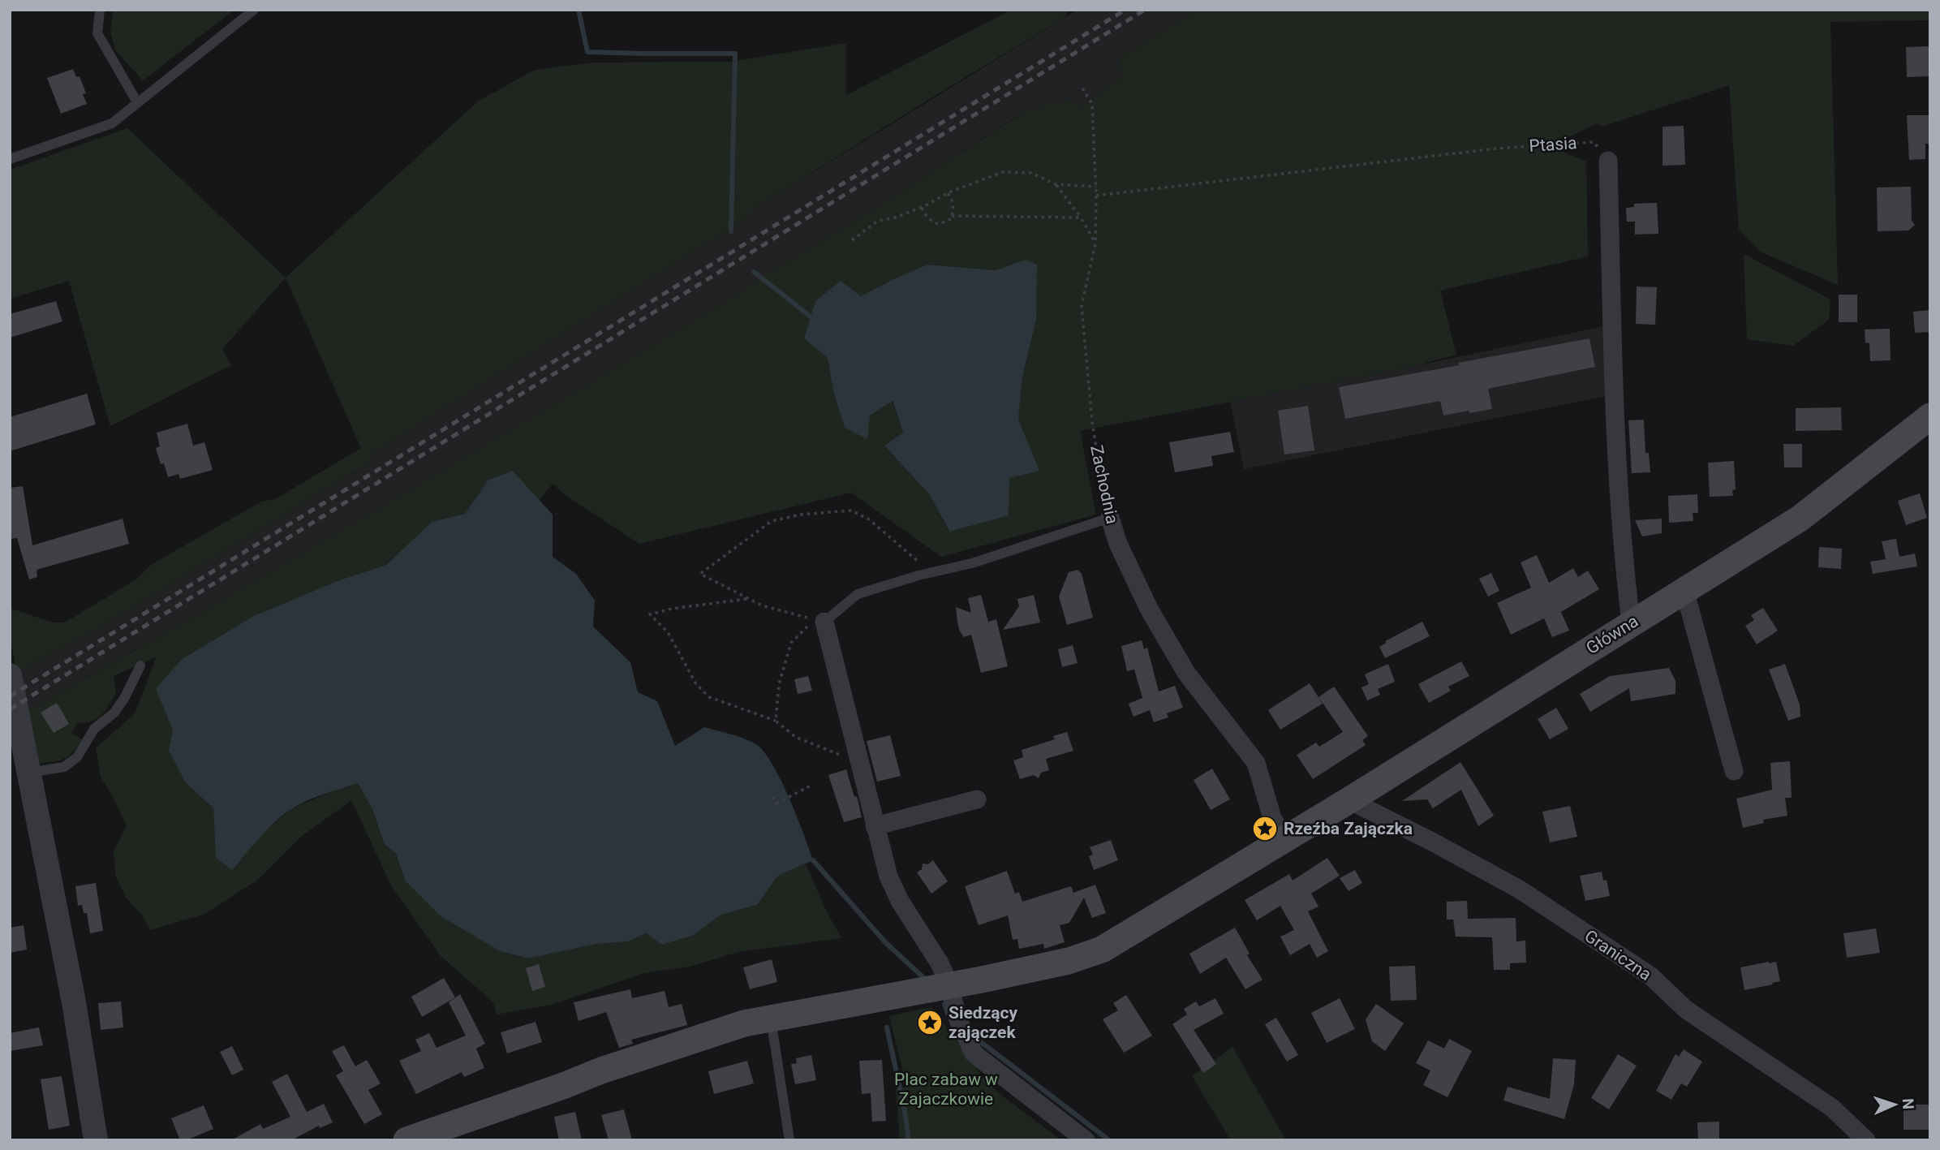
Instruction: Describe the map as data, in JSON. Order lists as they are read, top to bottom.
{
  "streets": {
    "main road": ["Główna"],
    "street": ["Zachodnia", "Graniczna"],
    "path": ["Ptasia"]
  },
  "crossings": [
    ["Ptasia", "Zachodnia"],
    ["Zachodnia", "Główna"],
    ["Główna", "Graniczna"]
  ],
  "parks": ["Plac zabaw w Zajaczkowie"],
  "places": {
    "place": ["Rzeźba Zajączka", "Siedzący zajączek"]
  },
  "north": "right"
}
